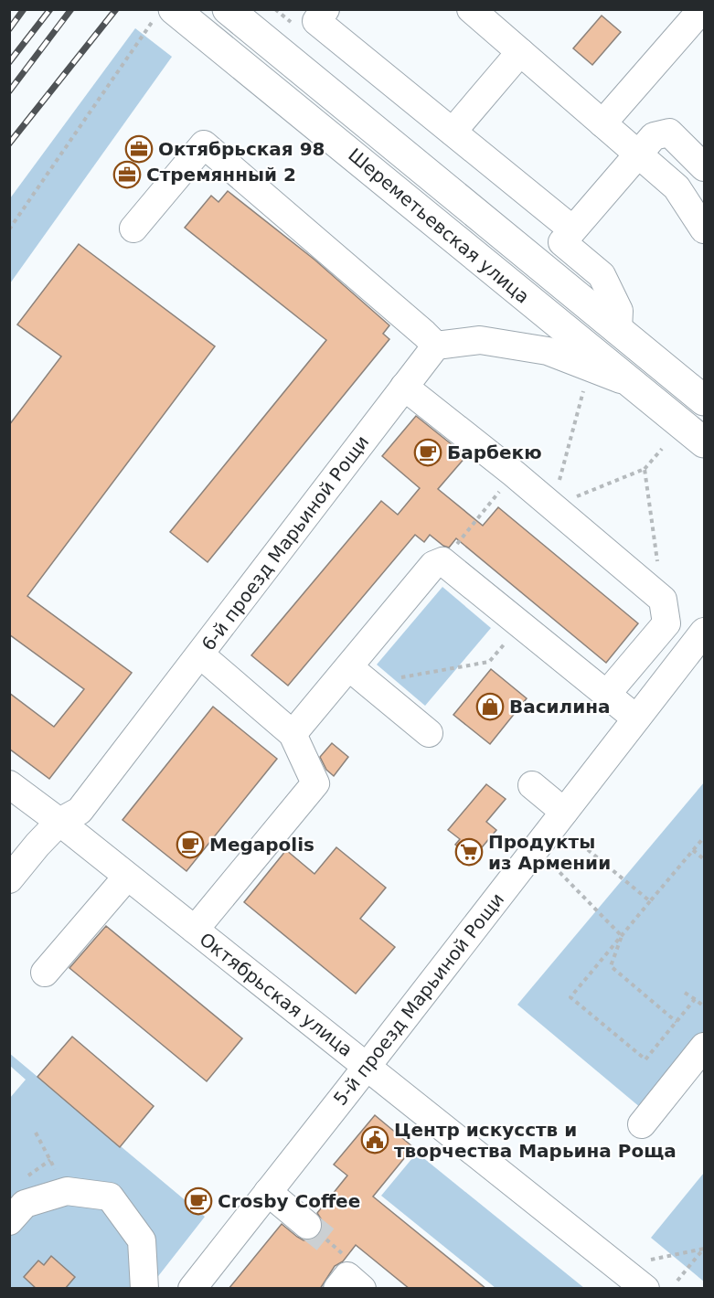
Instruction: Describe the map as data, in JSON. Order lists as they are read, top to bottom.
{
  "streets": {
    "main road": ["Шереметьевская улица"],
    "street": ["6-й проезд Марьиной Рощи", "Октябрьская улица", "5-й проезд Марьиной Рощи"]
  },
  "crossings": [
    ["6-й проезд Марьиной Рощи", "Октябрьская улица"],
    ["Октябрьская улица", "5-й проезд Марьиной Рощи"]
  ],
  "places": {
    "office": ["Октябрьская 98", "Стремянный 2"],
    "cafe": ["Барбекю", "Megapolis", "Crosby Coffee"],
    "shop": ["Василина"],
    "supermarket": ["Продукты из Армении"],
    "public building": ["Центр искусств и творчества Марьина Роща"]
  }
}
